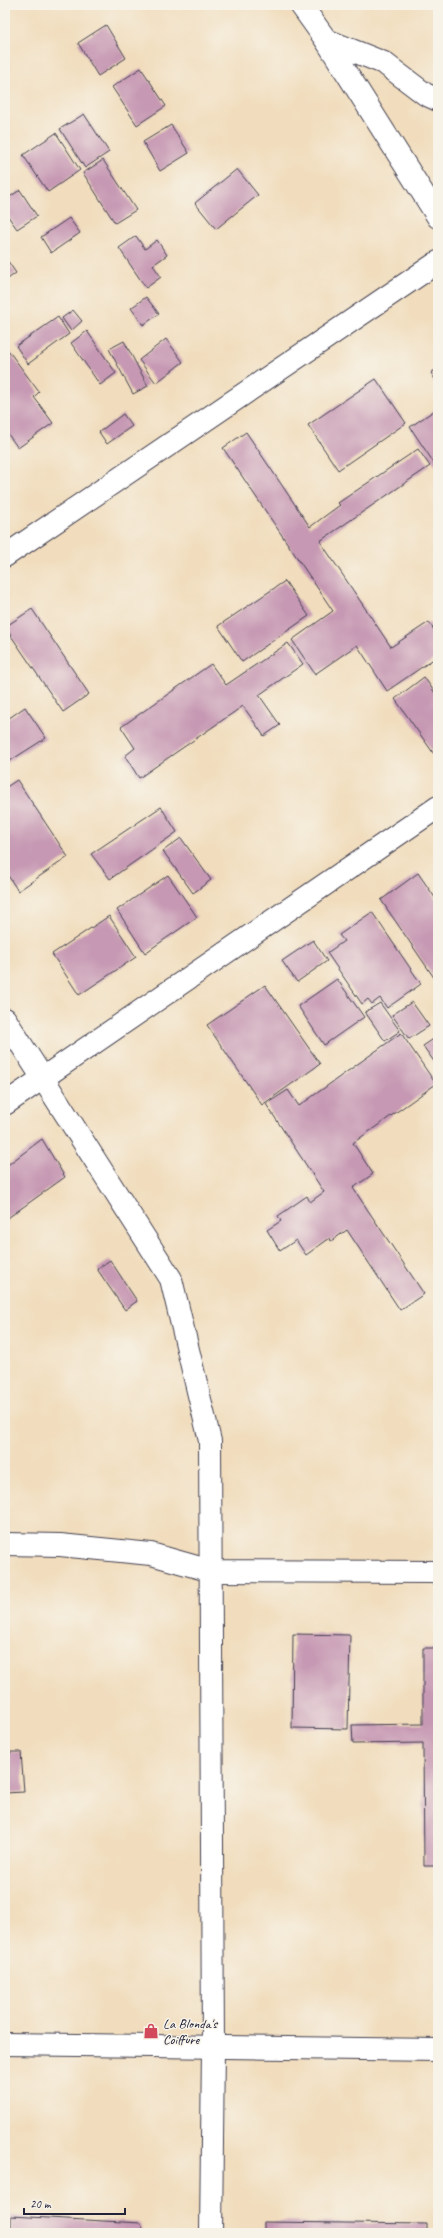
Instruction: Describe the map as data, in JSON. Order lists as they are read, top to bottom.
{
  "places": {
    "shop": ["La Blonda's Coiffure"]
  },
  "scale_bar": "20 m"
}
